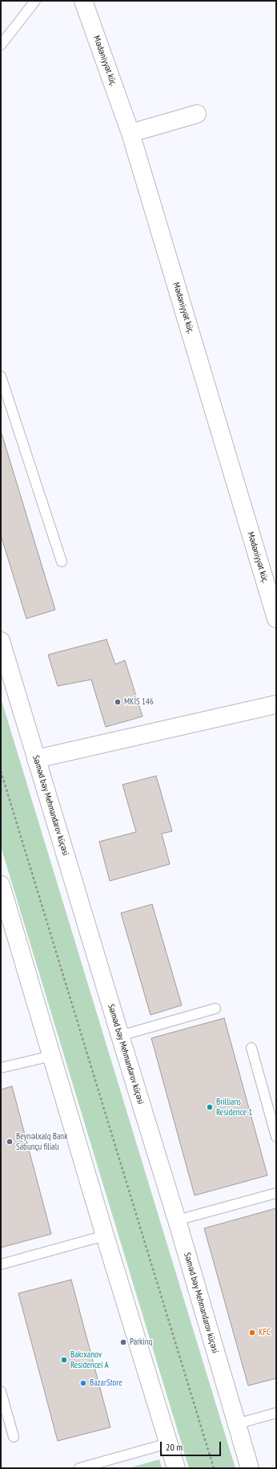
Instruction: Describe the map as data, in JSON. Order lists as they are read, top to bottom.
{
  "streets": {
    "main road": ["Mədəniyyət küç.", "Səməd bəy Mehmandarov küçəsi"]
  },
  "places": [
    "MKİS 146",
    "Brillians Residence 1",
    "Beynəlxalq Bank Sabunçu filialı",
    "KFC",
    "Parkinq",
    "Bakıxanov Residencei A",
    "BazarStore"
  ],
  "scale_bar": "20 m"
}
